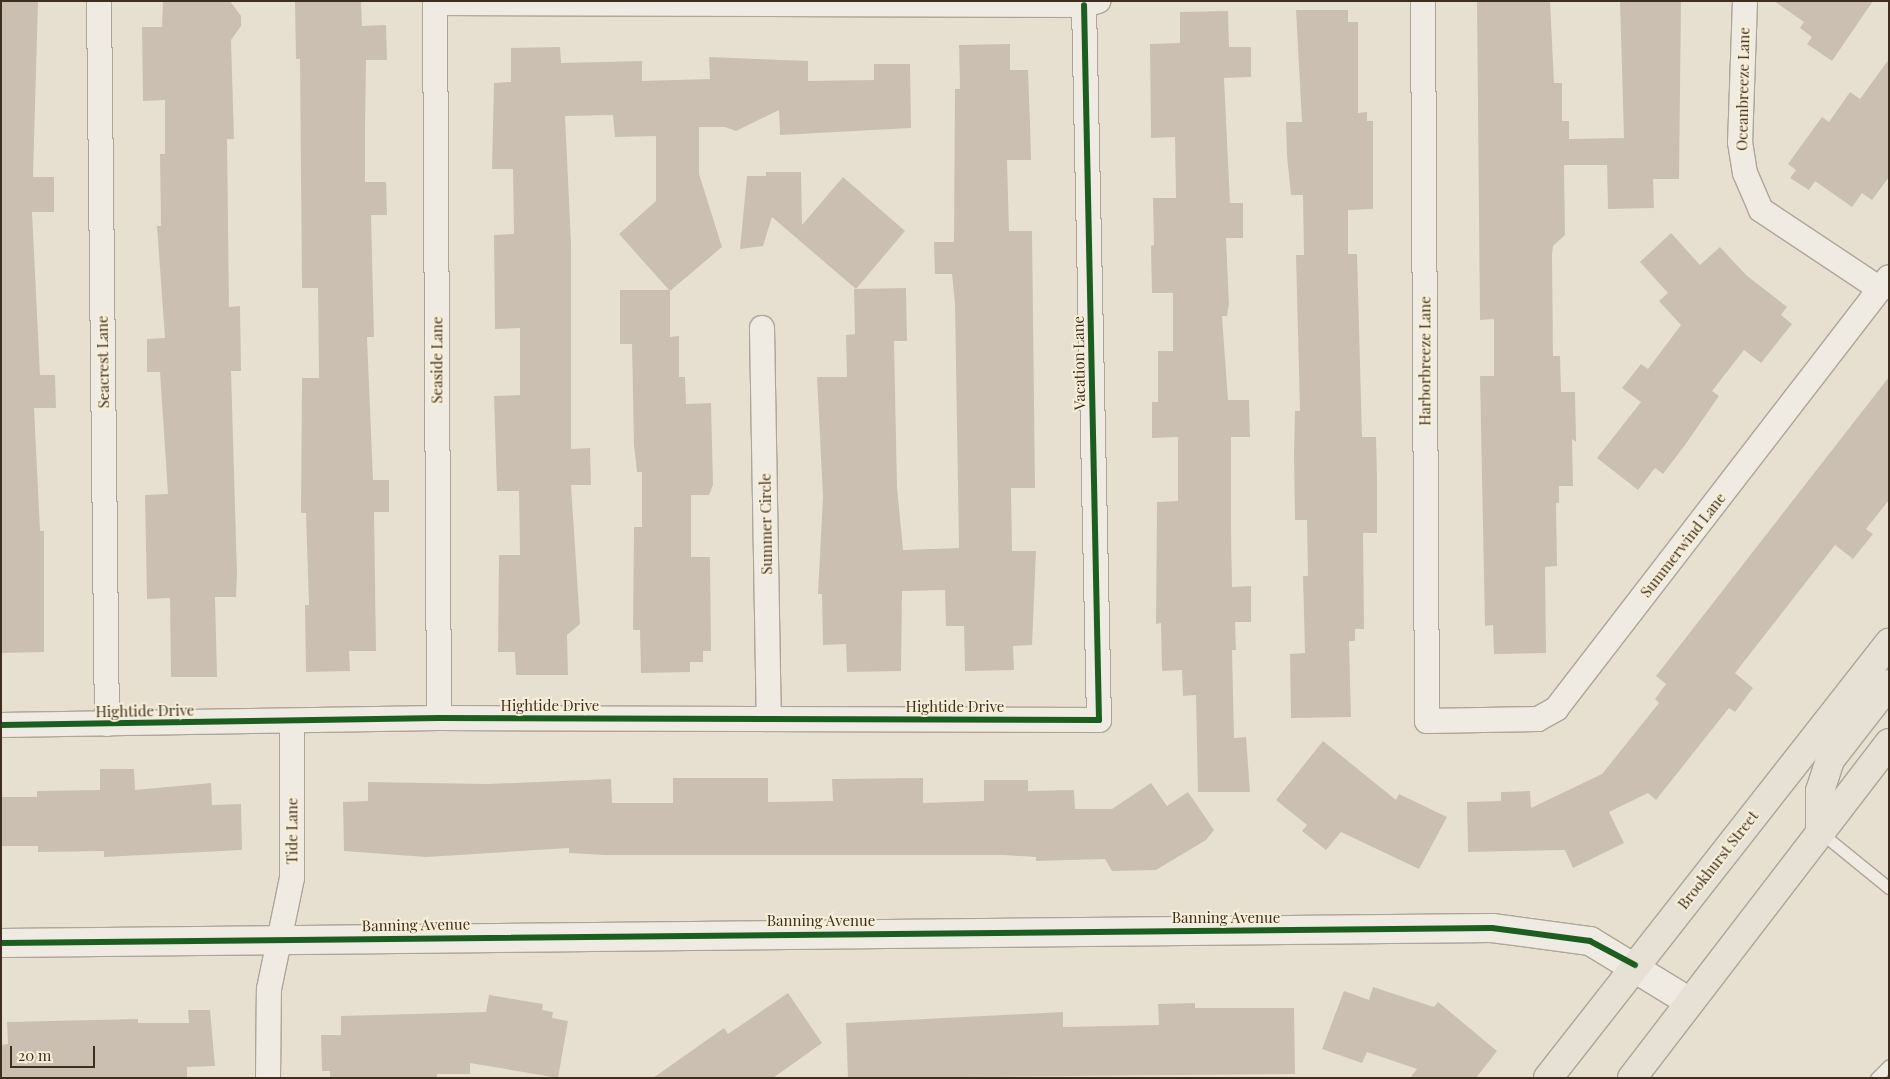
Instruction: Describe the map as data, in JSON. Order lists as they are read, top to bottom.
{
  "streets": {
    "main road": ["Brookhurst Street"],
    "street": [
      "Oceanbreeze Lane",
      "Seaside Lane",
      "Harborbreeze Lane",
      "Seacrest Lane",
      "Vacation Lane",
      "Summer Circle",
      "Summerwind Lane",
      "Hightide Drive",
      "Tide Lane",
      "Banning Avenue"
    ]
  },
  "crossings": [
    ["Oceanbreeze Lane", "Summerwind Lane"],
    ["Seaside Lane", "Hightide Drive"],
    ["Harborbreeze Lane", "Summerwind Lane"],
    ["Seacrest Lane", "Hightide Drive"],
    ["Vacation Lane", "Hightide Drive"],
    ["Summer Circle", "Hightide Drive"],
    ["Hightide Drive", "Tide Lane"],
    ["Tide Lane", "Banning Avenue"],
    ["Brookhurst Street", "Banning Avenue"]
  ],
  "scale_bar": "20 m"
}
